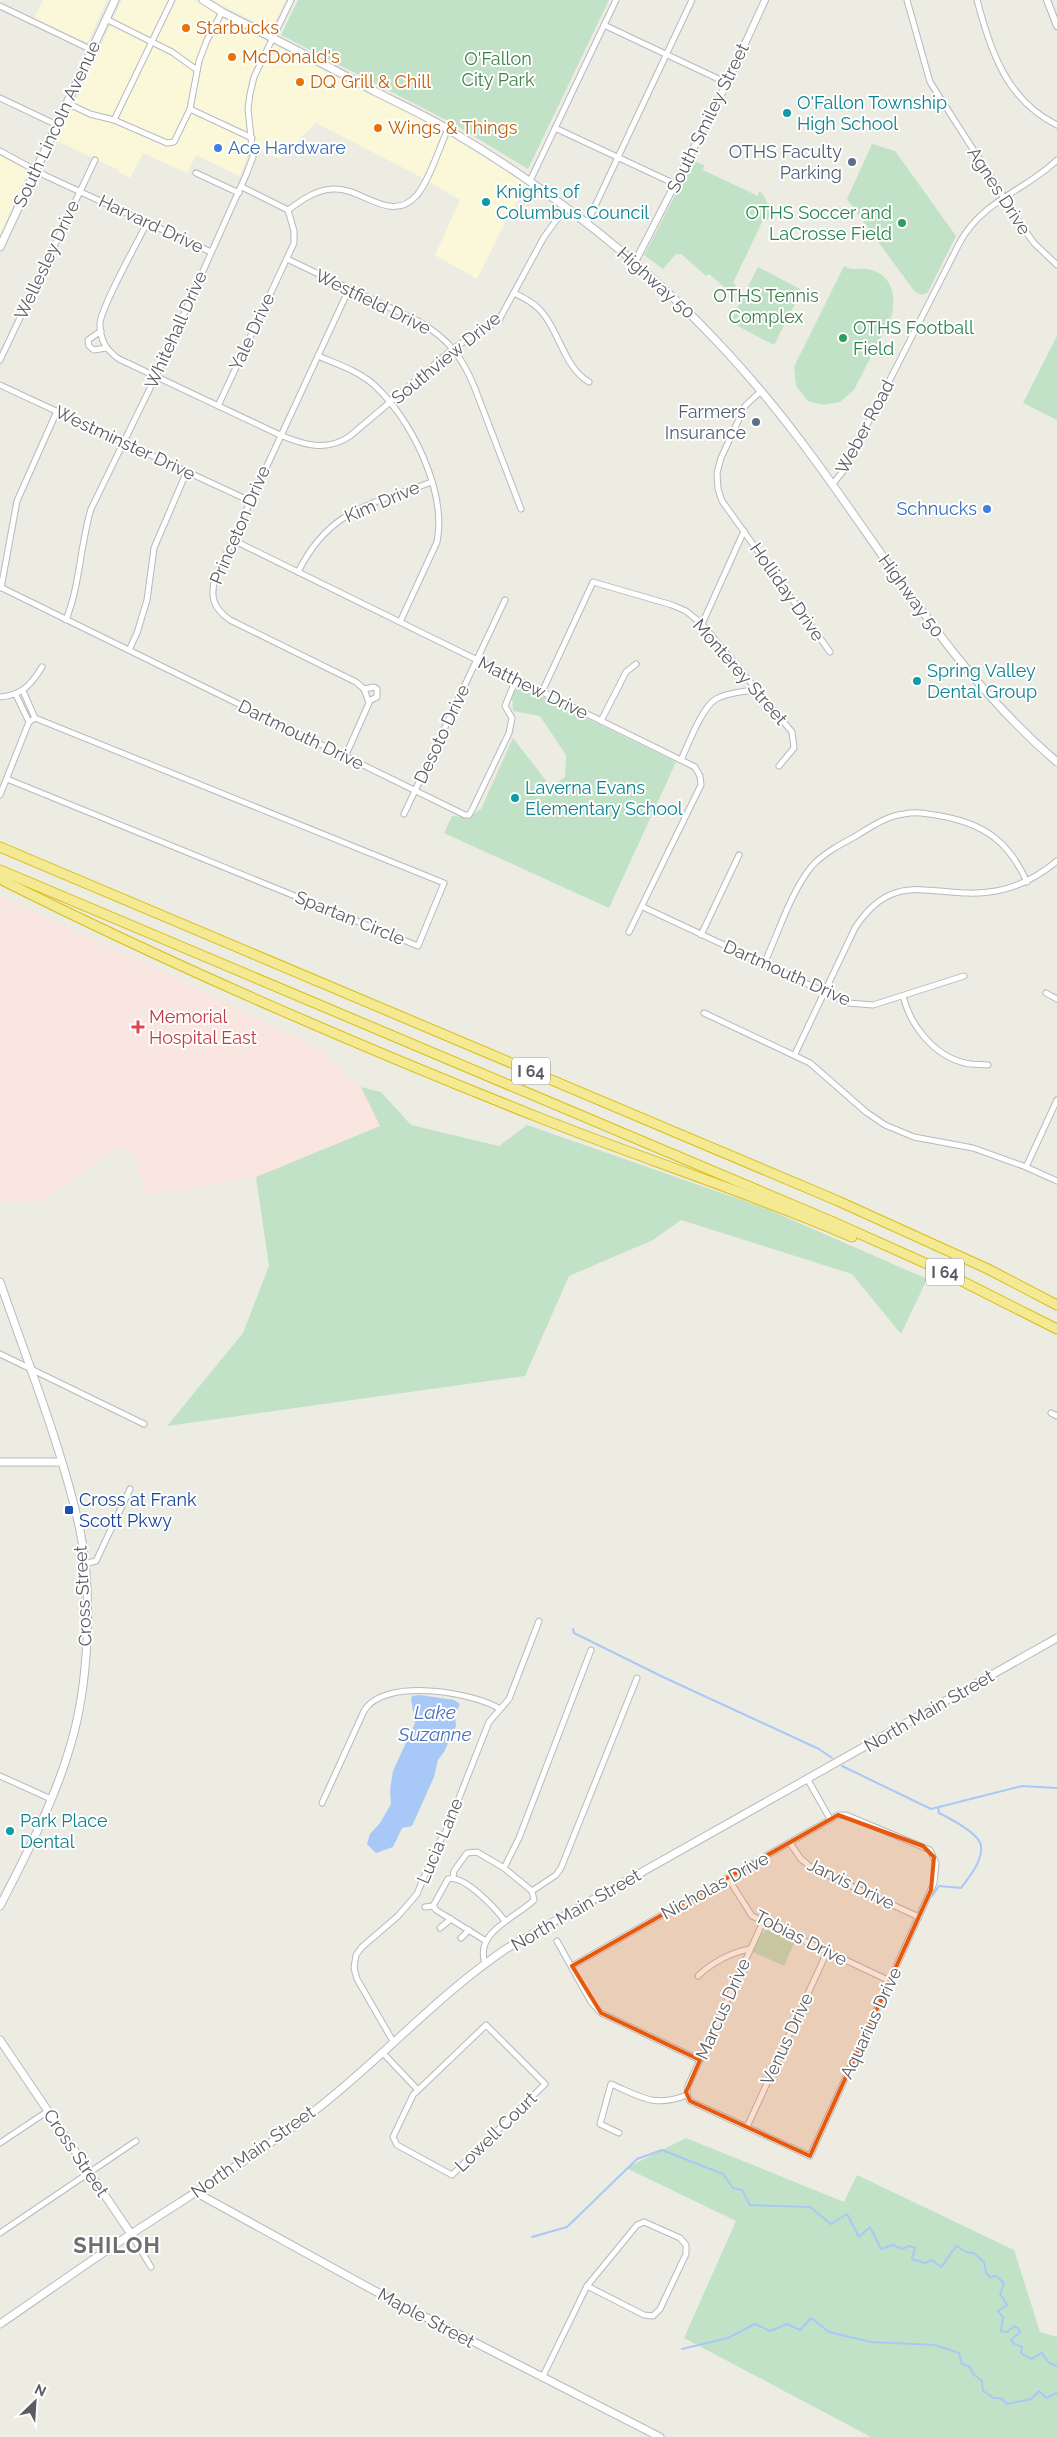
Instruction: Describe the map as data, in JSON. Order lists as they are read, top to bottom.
{
  "streets": {
    "highway": ["I 64"],
    "main road": [
      "South Lincoln Avenue",
      "Highway 50",
      "Cross Street",
      "North Main Street",
      "Maple Street"
    ],
    "street": [
      "South Smiley Street",
      "Agnes Drive",
      "Harvard Drive",
      "Wellesley Drive",
      "Westfield Drive",
      "Whitehall Drive",
      "Yale Drive",
      "Southview Drive",
      "Weber Road",
      "Westminster Drive",
      "Kim Drive",
      "Princeton Drive",
      "Holliday Drive",
      "Monterey Street",
      "Matthew Drive",
      "Desoto Drive",
      "Dartmouth Drive",
      "Spartan Circle",
      "Lucia Lane",
      "Jarvis Drive",
      "Nicholas Drive",
      "Tobias Drive",
      "Marcus Drive",
      "Aquarius Drive",
      "Venus Drive",
      "Lowell Court"
    ]
  },
  "crossings": [
    ["South Smiley Street", "Highway 50"],
    ["South Lincoln Avenue", "Harvard Drive"],
    ["Agnes Drive", "Weber Road"],
    ["Harvard Drive", "Wellesley Drive"],
    ["Harvard Drive", "Whitehall Drive"],
    ["Highway 50", "Whitehall Drive"],
    ["Highway 50", "Southview Drive"],
    ["Highway 50", "Weber Road"],
    ["Highway 50", "Holliday Drive"],
    ["Westfield Drive", "Yale Drive"],
    ["Westfield Drive", "Southview Drive"],
    ["Westfield Drive", "Princeton Drive"],
    ["Whitehall Drive", "Southview Drive"],
    ["Whitehall Drive", "Westminster Drive"],
    ["Whitehall Drive", "Dartmouth Drive"],
    ["Yale Drive", "Southview Drive"],
    ["Southview Drive", "Princeton Drive"],
    ["Westminster Drive", "Princeton Drive"],
    ["Kim Drive", "Matthew Drive"],
    ["Princeton Drive", "Matthew Drive"],
    ["Princeton Drive", "Dartmouth Drive"],
    ["Monterey Street", "Matthew Drive"],
    ["Matthew Drive", "Desoto Drive"],
    ["Matthew Drive", "Dartmouth Drive"],
    ["Desoto Drive", "Dartmouth Drive"],
    ["Cross Street", "North Main Street"],
    ["North Main Street", "Lucia Lane"],
    ["North Main Street", "Maple Street"],
    ["Jarvis Drive", "Nicholas Drive"],
    ["Jarvis Drive", "Aquarius Drive"],
    ["Nicholas Drive", "Tobias Drive"],
    ["Nicholas Drive", "Aquarius Drive"],
    ["Tobias Drive", "Marcus Drive"],
    ["Tobias Drive", "Aquarius Drive"],
    ["Tobias Drive", "Venus Drive"],
    ["Aquarius Drive", "Venus Drive"]
  ],
  "districts": ["SHILOH"],
  "water": ["Lake Suzanne"],
  "parks": ["O'Fallon City Park", "OTHS Tennis Complex"],
  "places": {
    "other": [
      "Starbucks",
      "McDonald's",
      "DQ Grill & Chill",
      "O'Fallon Township High School",
      "Wings & Things",
      "Ace Hardware",
      "OTHS Faculty Parking",
      "Knights of Columbus Council",
      "OTHS Soccer and LaCrosse Field",
      "OTHS Football Field",
      "Farmers Insurance",
      "Schnucks",
      "Spring Valley Dental Group",
      "Laverna Evans Elementary School",
      "Park Place Dental"
    ],
    "health": ["Memorial Hospital East"],
    "transit": ["Cross at Frank Scott Pkwy"]
  },
  "north": "top right"
}
